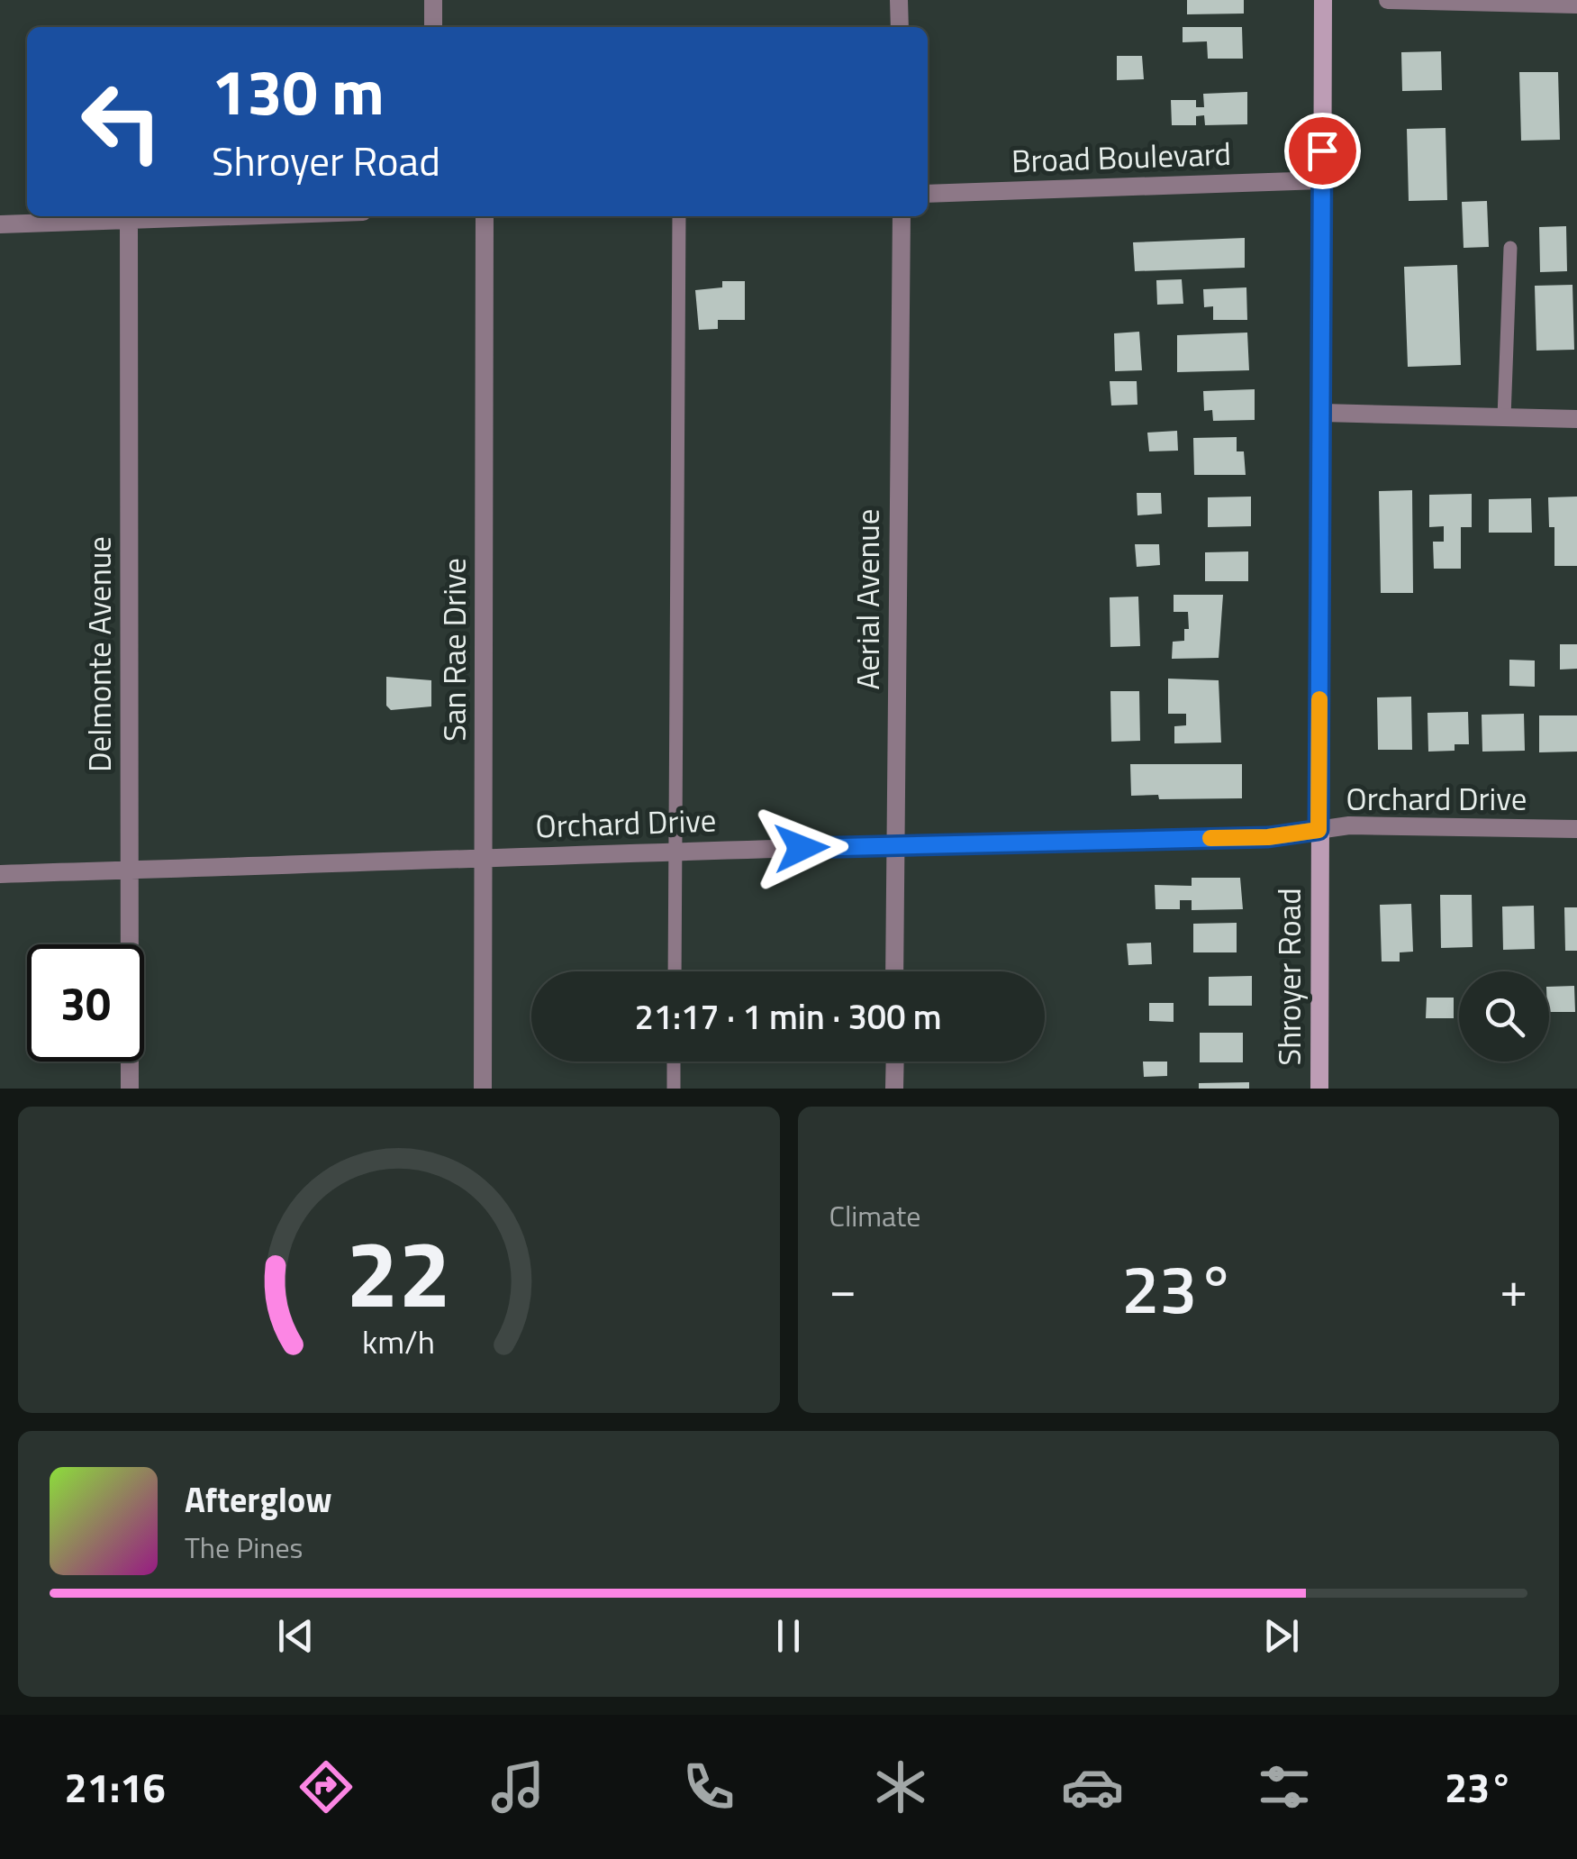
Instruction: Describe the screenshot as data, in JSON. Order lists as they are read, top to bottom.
{
  "streets": {
    "main road": ["Shroyer Road"],
    "street": [
      "Broad Boulevard",
      "Aerial Avenue",
      "San Rae Drive",
      "Delmonte Avenue",
      "Orchard Drive"
    ]
  },
  "crossings": [
    ["Broad Boulevard", "Shroyer Road"],
    ["Aerial Avenue", "Orchard Drive"],
    ["San Rae Drive", "Orchard Drive"],
    ["Delmonte Avenue", "Orchard Drive"],
    ["Orchard Drive", "Shroyer Road"]
  ],
  "page": {
    "turn": ["130 m", "Shroyer Road"],
    "limit": "30",
    "trip": "21:17 · 1 min · 300 m",
    "tile": "Climate",
    "heat": ["−", "23°", "+"],
    "song": ["Afterglow", "The Pines"],
    "tabs": ["21:16", "23°"],
    "gauge": ["22", "km/h"]
  }
}
